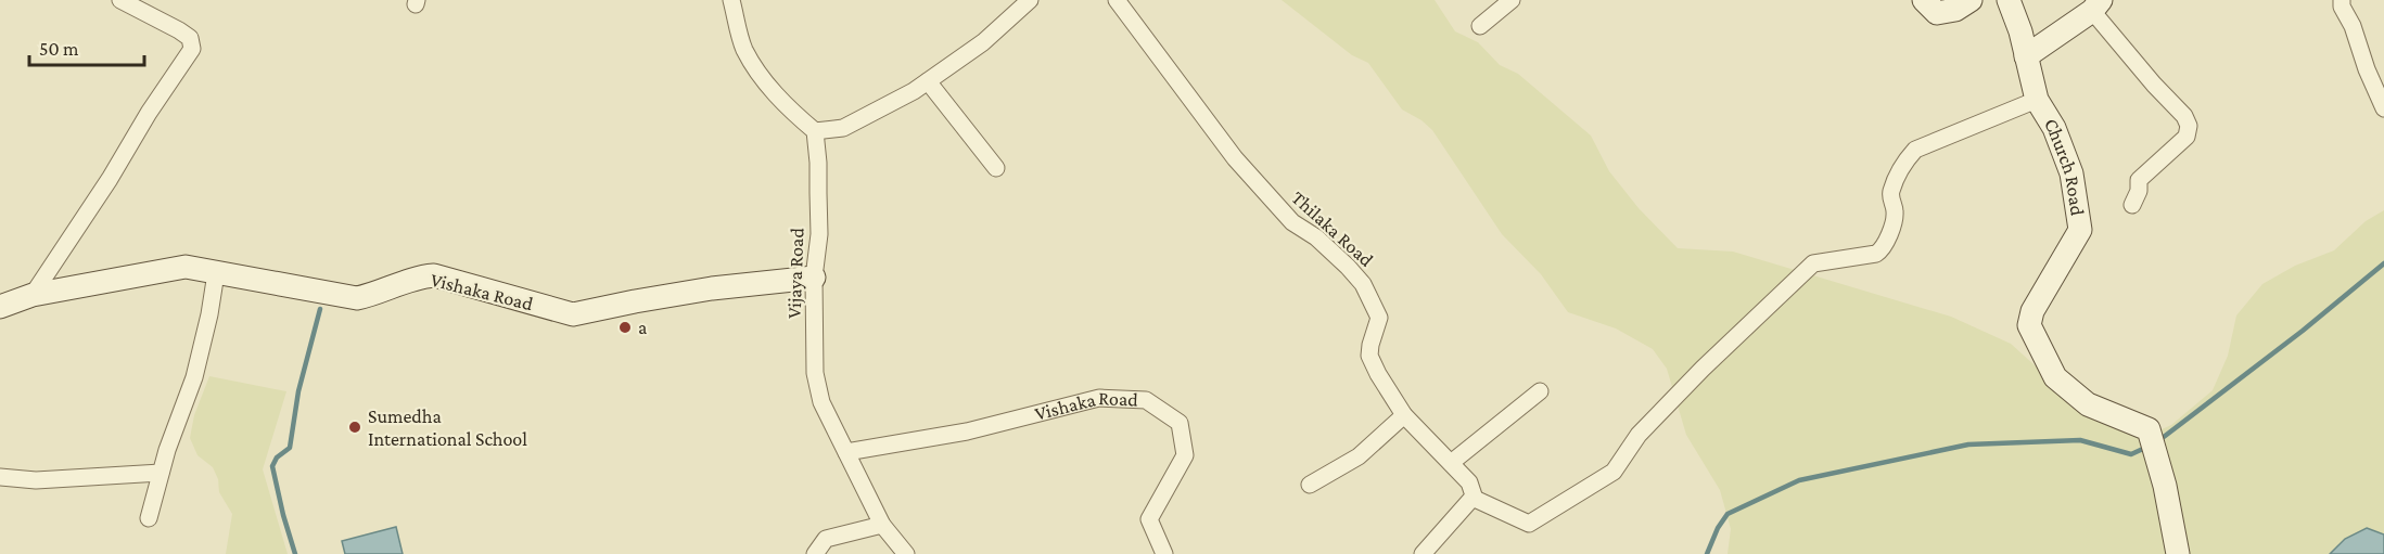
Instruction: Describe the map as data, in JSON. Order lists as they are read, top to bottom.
{
  "streets": {
    "street": [
      "Church Road",
      "Thilaka Road",
      "Vijaya Road",
      "Vishaka Road"
    ]
  },
  "crossings": [
    ["Vijaya Road", "Vishaka Road"]
  ],
  "places": ["a", "Sumedha International School"],
  "scale_bar": "50 m"
}
